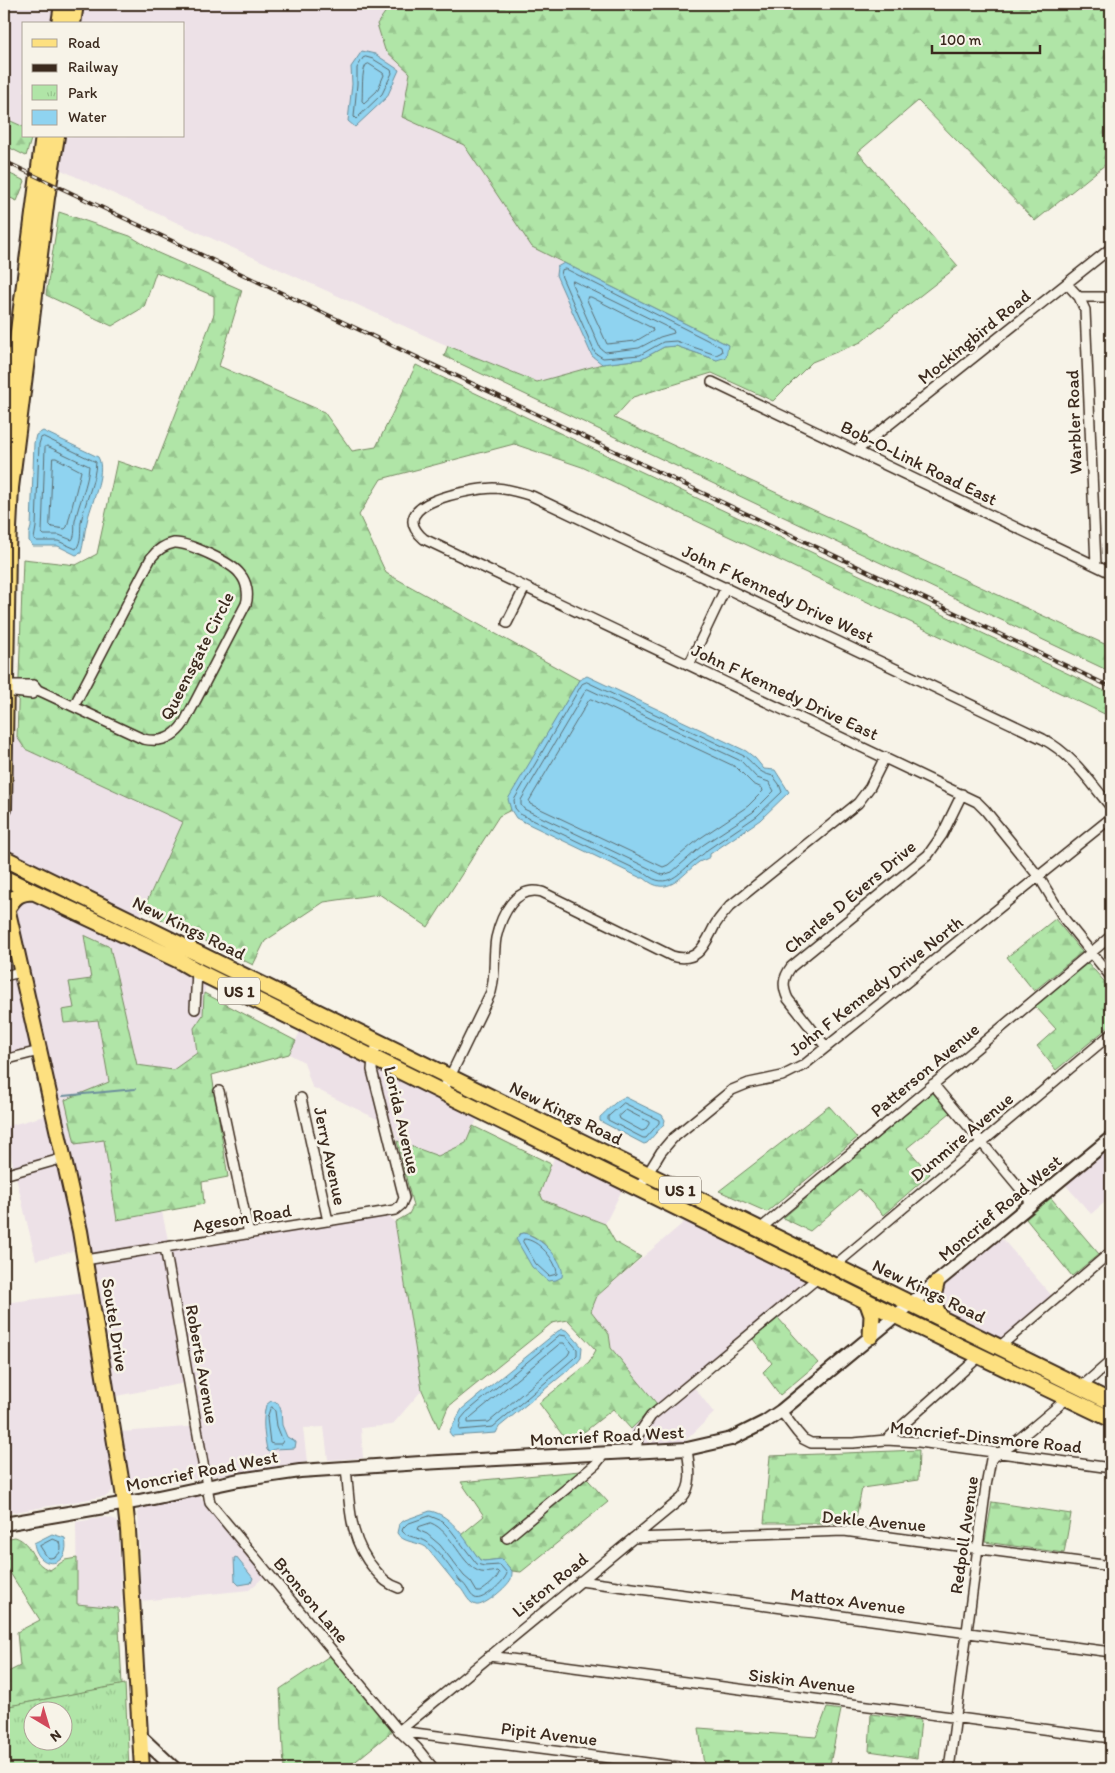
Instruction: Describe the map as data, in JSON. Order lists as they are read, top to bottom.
{
  "streets": {
    "highway": ["New Kings Road", "US 1"],
    "main road": ["Moncrief Road West", "Soutel Drive"],
    "street": [
      "Mockingbird Road",
      "Warbler Road",
      "Bob-O-Link Road East",
      "John F Kennedy Drive West",
      "Queensgate Circle",
      "John F Kennedy Drive East",
      "Charles D Evers Drive",
      "John F Kennedy Drive North",
      "Patterson Avenue",
      "Lorida Avenue",
      "Dunmire Avenue",
      "Jerry Avenue",
      "Ageson Road",
      "Roberts Avenue",
      "Moncrief-Dinsmore Road",
      "Dekle Avenue",
      "Redpoll Avenue",
      "Liston Road",
      "Bronson Lane",
      "Mattox Avenue",
      "Siskin Avenue",
      "Pipit Avenue"
    ]
  },
  "crossings": [
    ["Mockingbird Road", "Warbler Road"],
    ["Mockingbird Road", "Bob-O-Link Road East"],
    ["Warbler Road", "Bob-O-Link Road East"],
    ["John F Kennedy Drive West", "John F Kennedy Drive East"],
    ["John F Kennedy Drive East", "Charles D Evers Drive"],
    ["John F Kennedy Drive East", "John F Kennedy Drive North"],
    ["John F Kennedy Drive East", "Patterson Avenue"],
    ["Charles D Evers Drive", "John F Kennedy Drive North"],
    ["New Kings Road", "John F Kennedy Drive North"],
    ["New Kings Road", "Patterson Avenue"],
    ["New Kings Road", "Lorida Avenue"],
    ["New Kings Road", "Dunmire Avenue"],
    ["New Kings Road", "Moncrief Road West"],
    ["New Kings Road", "Redpoll Avenue"],
    ["Lorida Avenue", "Ageson Road"],
    ["Jerry Avenue", "Ageson Road"],
    ["Moncrief Road West", "Soutel Drive"],
    ["Moncrief Road West", "Roberts Avenue"],
    ["Moncrief Road West", "Moncrief-Dinsmore Road"],
    ["Moncrief Road West", "Liston Road"],
    ["Moncrief Road West", "Bronson Lane"],
    ["Ageson Road", "Soutel Drive"],
    ["Ageson Road", "Roberts Avenue"],
    ["Roberts Avenue", "Bronson Lane"],
    ["Moncrief-Dinsmore Road", "Redpoll Avenue"],
    ["Dekle Avenue", "Redpoll Avenue"],
    ["Dekle Avenue", "Liston Road"],
    ["Redpoll Avenue", "Mattox Avenue"],
    ["Redpoll Avenue", "Siskin Avenue"],
    ["Liston Road", "Bronson Lane"],
    ["Liston Road", "Mattox Avenue"],
    ["Liston Road", "Siskin Avenue"],
    ["Liston Road", "Pipit Avenue"],
    ["Bronson Lane", "Pipit Avenue"]
  ],
  "legend": [
    "Road",
    "Railway",
    "Park",
    "Water"
  ],
  "scale_bar": "100 m",
  "north": "bottom right"
}
